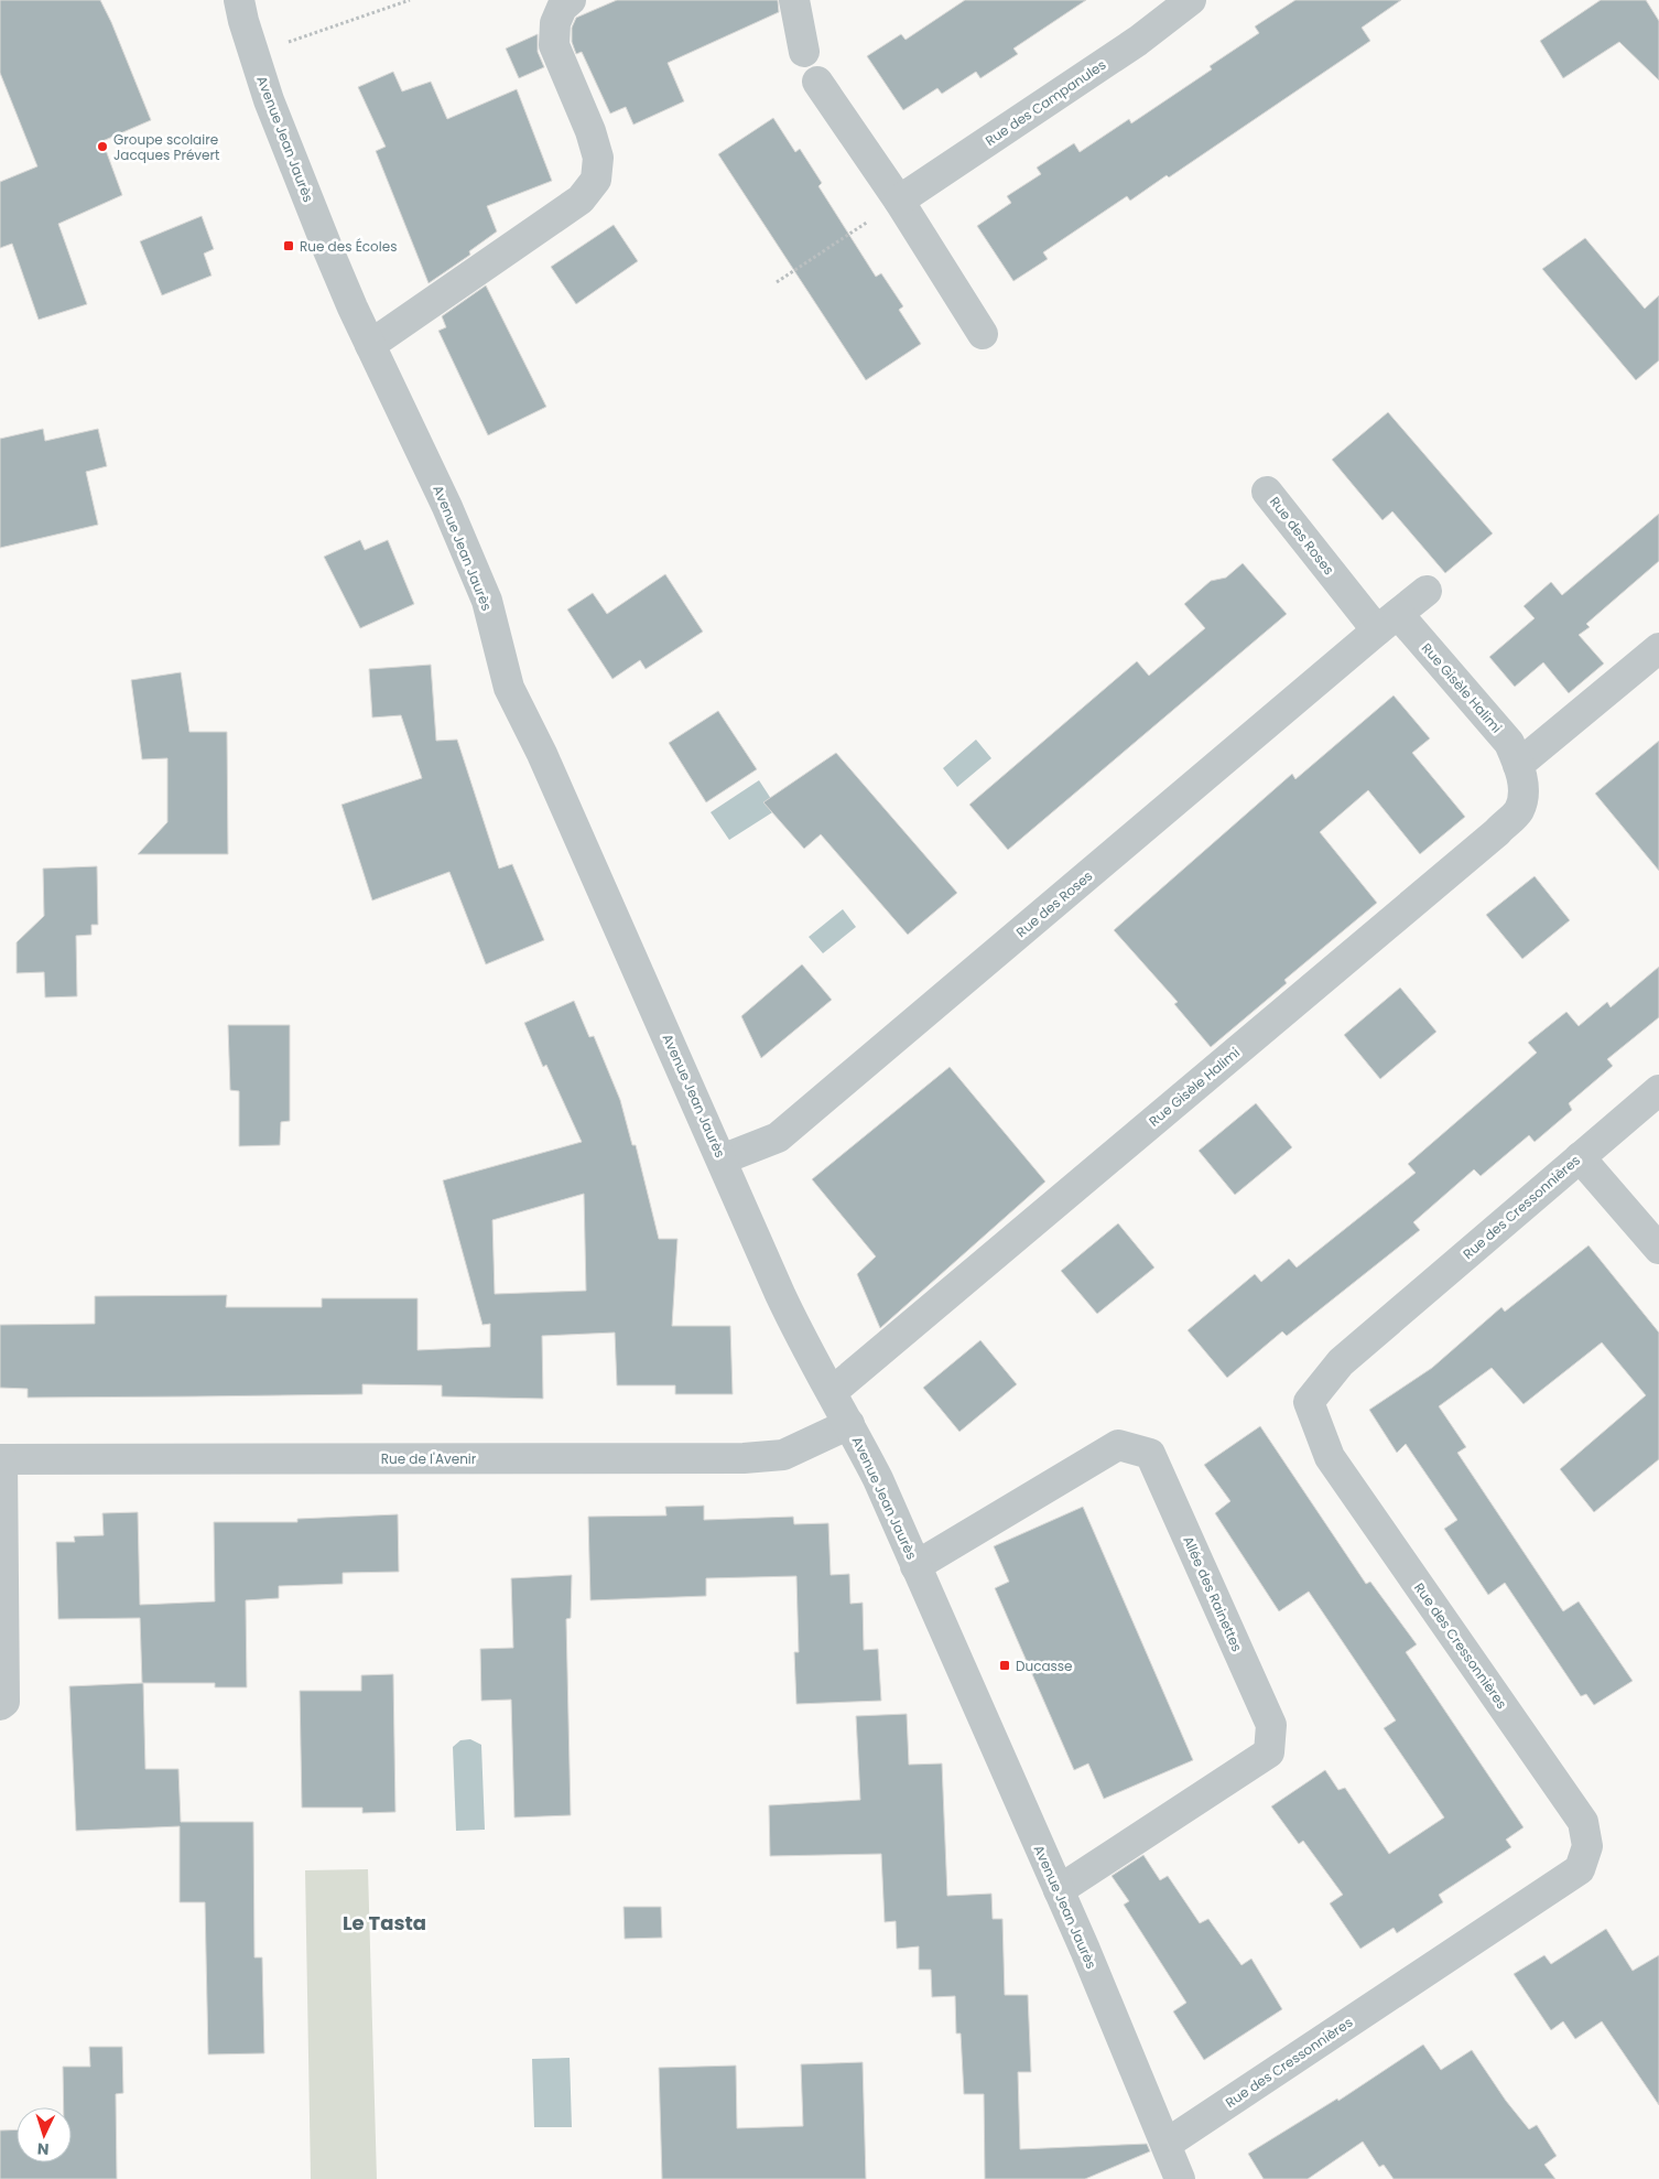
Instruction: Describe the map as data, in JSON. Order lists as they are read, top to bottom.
{
  "streets": {
    "street": [
      "Rue des Campanules",
      "Avenue Jean Jaurès",
      "Rue des Roses",
      "Rue Gisèle Halimi",
      "Rue des Cressonnières",
      "Rue de l'Avenir",
      "Allée des Rainettes"
    ]
  },
  "crossings": [
    ["Avenue Jean Jaurès", "Rue des Roses"],
    ["Avenue Jean Jaurès", "Rue Gisèle Halimi"],
    ["Avenue Jean Jaurès", "Rue des Cressonnières"],
    ["Avenue Jean Jaurès", "Rue de l'Avenir"],
    ["Avenue Jean Jaurès", "Allée des Rainettes"],
    ["Rue des Roses", "Rue Gisèle Halimi"]
  ],
  "districts": ["Le Tasta"],
  "places": {
    "other": ["Groupe scolaire Jacques Prévert"],
    "transit": ["Rue des Écoles", "Ducasse"]
  },
  "north": "bottom"
}
